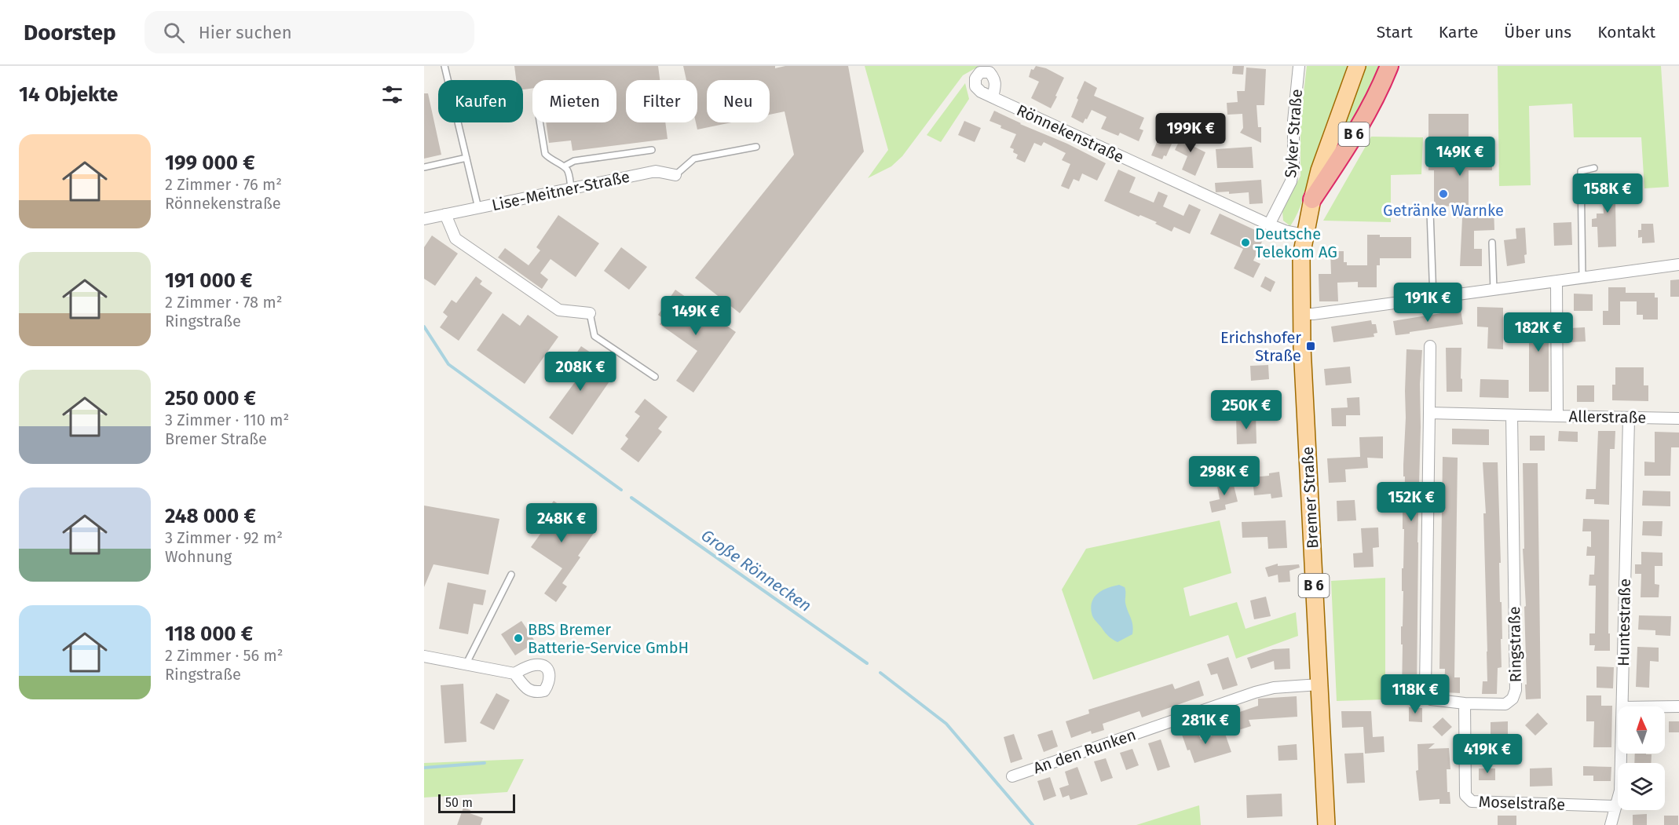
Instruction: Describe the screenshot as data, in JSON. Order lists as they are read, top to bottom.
{
  "streets": {
    "highway": ["B 6"],
    "main road": ["Bremer Straße"],
    "street": [
      "Rönnekenstraße",
      "Syker Straße",
      "Lise-Meitner-Straße",
      "Allerstraße",
      "Huntestraße",
      "Ringstraße",
      "An den Runken",
      "Moselstraße"
    ]
  },
  "crossings": [
    ["Rönnekenstraße", "Syker Straße"],
    ["Rönnekenstraße", "Bremer Straße"],
    ["B 6", "Bremer Straße"],
    ["Allerstraße", "Huntestraße"],
    ["Bremer Straße", "An den Runken"],
    ["Huntestraße", "Moselstraße"],
    ["Ringstraße", "Moselstraße"]
  ],
  "water": ["Große Rönnecken"],
  "places": {
    "other": ["Getränke Warnke", "Deutsche Telekom AG", "BBS Bremer Batterie-Service GmbH"],
    "transit": ["Erichshofer Straße"]
  },
  "scale_bar": "50 m",
  "north": "top",
  "page": {
    "header": "Doorstep",
    "search": "Hier suchen",
    "nav": [
      "Start",
      "Karte",
      "Über uns",
      "Kontakt"
    ],
    "heading": "14 Objekte",
    "chip": [
      "Kaufen",
      "Mieten",
      "Filter",
      "Neu"
    ],
    "price": [
      "199K €",
      "149K €",
      "158K €",
      "191K €",
      "149K €",
      "182K €",
      "208K €",
      "250K €",
      "298K €",
      "152K €",
      "248K €",
      "118K €",
      "281K €",
      "419K €"
    ],
    "list": [
      {
        "name": "199 000 €",
        "note": "2 Zimmer · 76 m² · Rönnekenstraße"
      },
      {
        "name": "191 000 €",
        "note": "2 Zimmer · 78 m² · Ringstraße"
      },
      {
        "name": "250 000 €",
        "note": "3 Zimmer · 110 m² · Bremer Straße"
      },
      {
        "name": "248 000 €",
        "note": "3 Zimmer · 92 m² · Wohnung"
      },
      {
        "name": "118 000 €",
        "note": "2 Zimmer · 56 m² · Ringstraße"
      }
    ],
    "scale": "50 m"
  }
}
